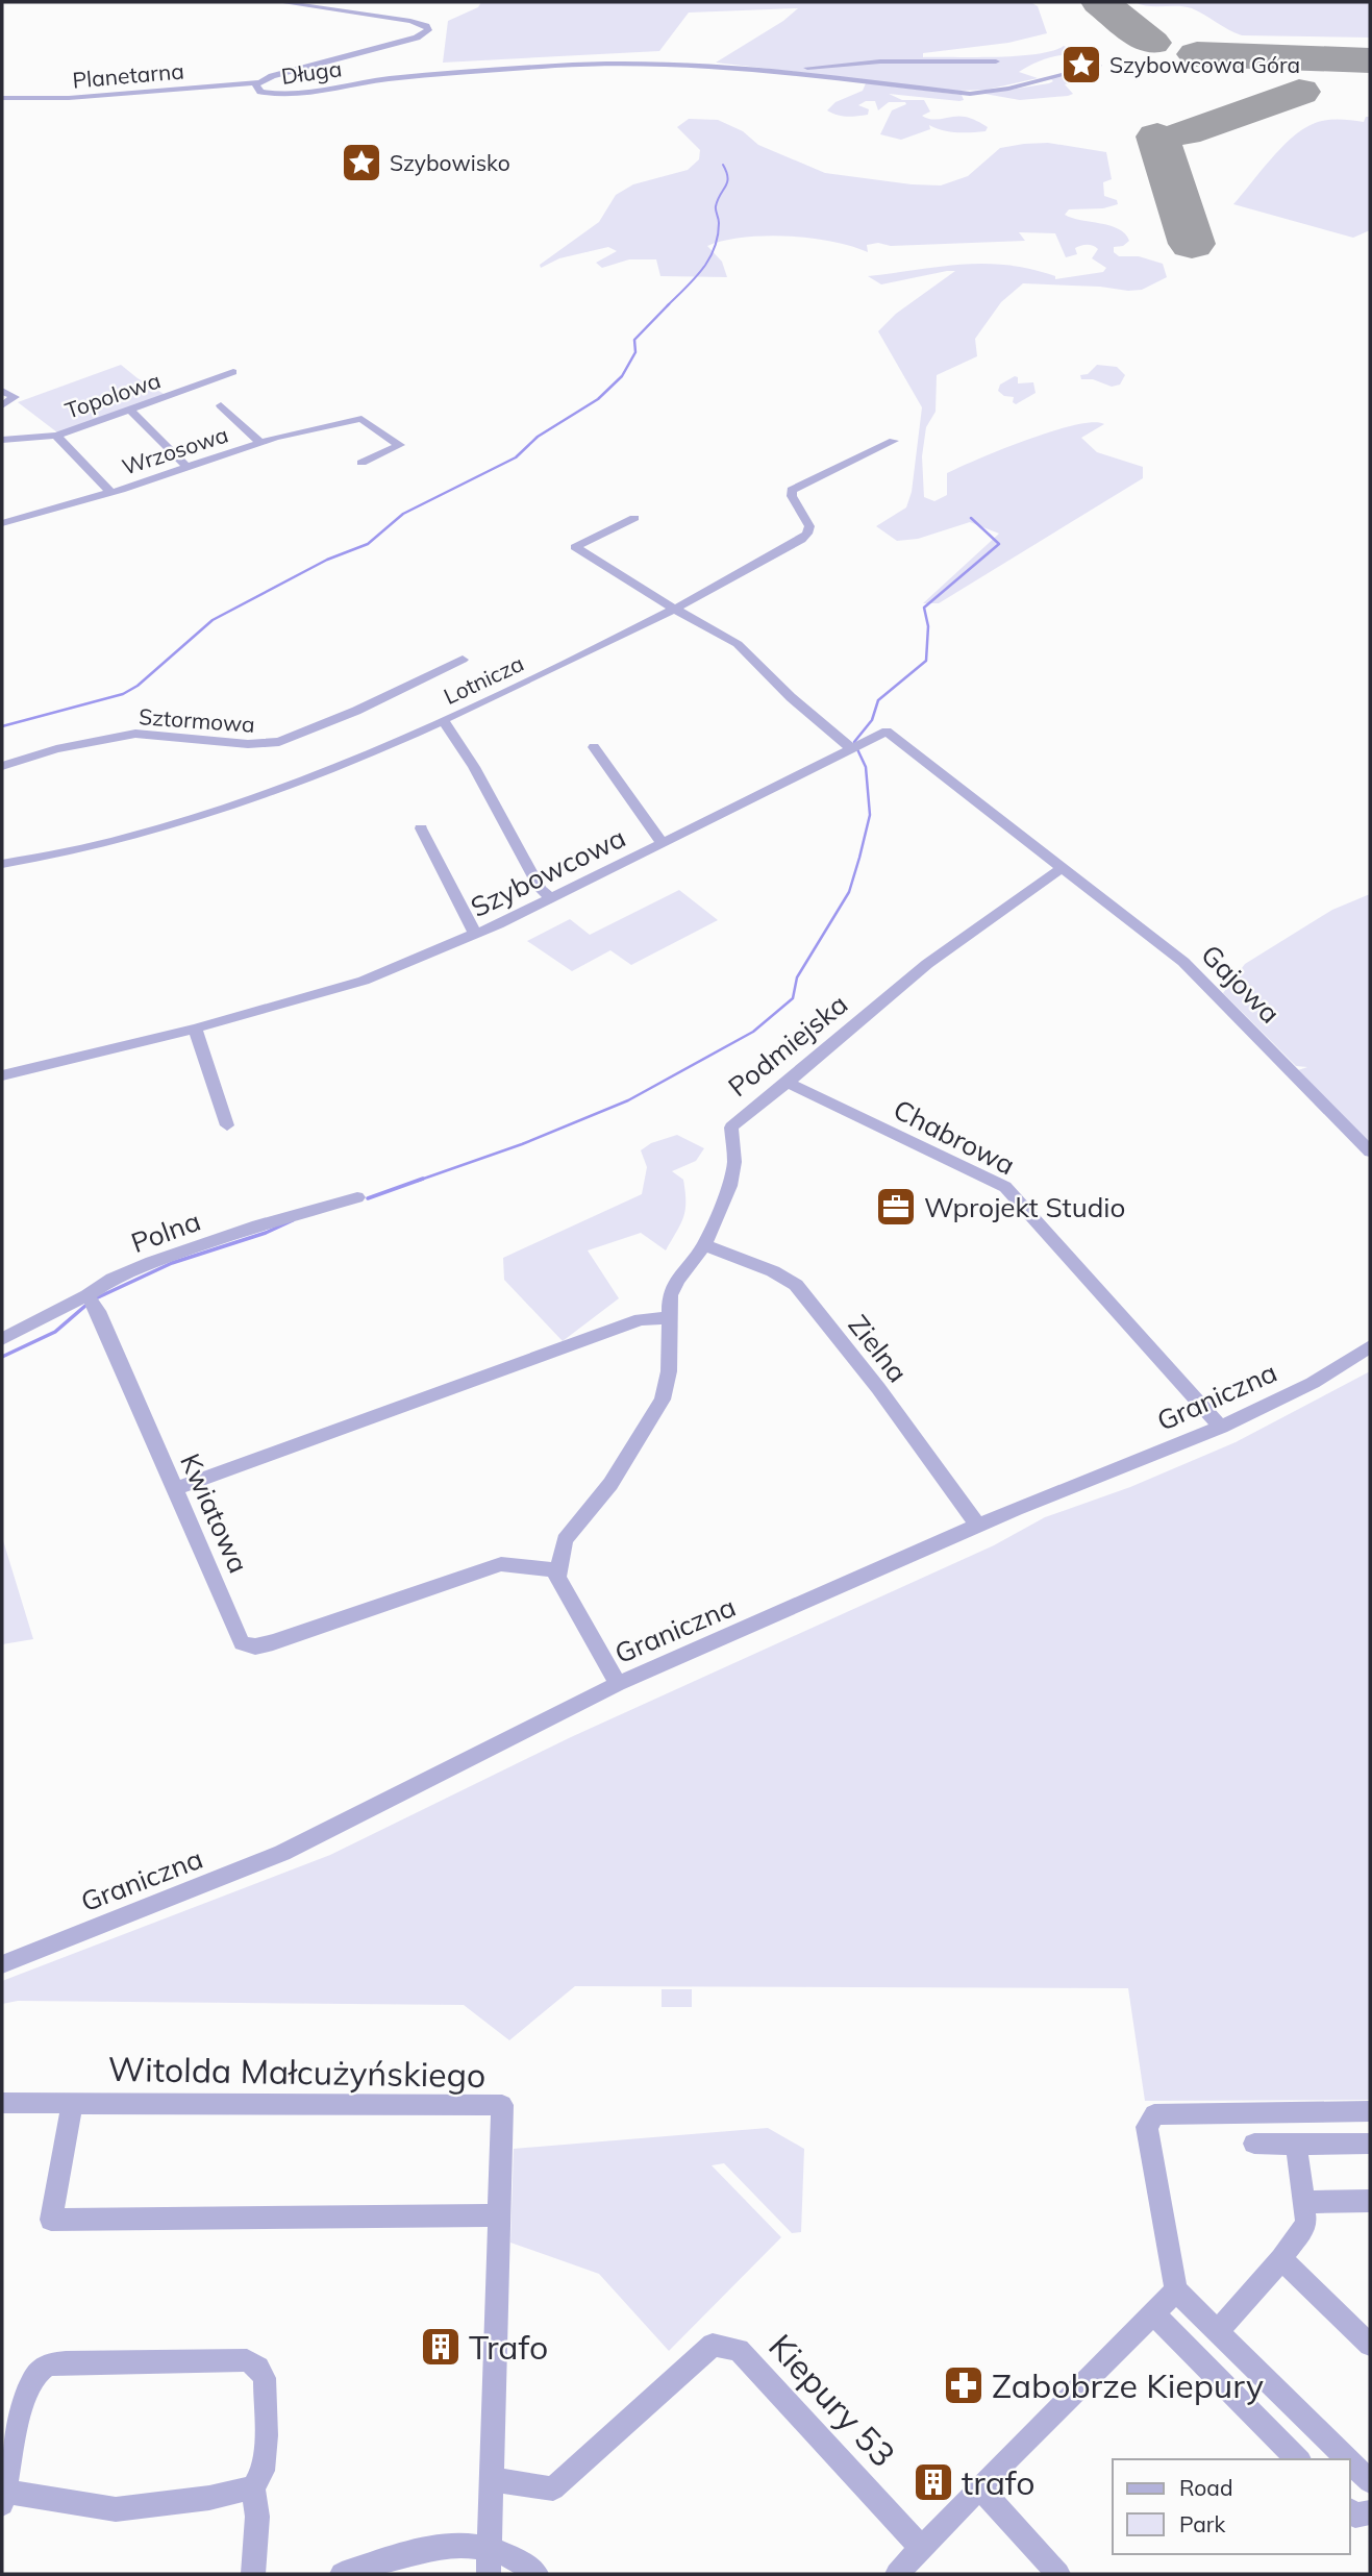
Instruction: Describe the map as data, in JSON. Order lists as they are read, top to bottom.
{
  "streets": {
    "street": [
      "Długa",
      "Planetarna",
      "Topolowa",
      "Wrzosowa",
      "Lotnicza",
      "Sztormowa",
      "Szybowcowa",
      "Gajowa",
      "Podmiejska",
      "Chabrowa",
      "Polna",
      "Zielna",
      "Graniczna",
      "Kwiatowa",
      "Witolda Małcużyńskiego",
      "Kiepury 53"
    ]
  },
  "crossings": [
    ["Długa", "Planetarna"],
    ["Szybowcowa", "Gajowa"],
    ["Szybowcowa", "Podmiejska"],
    ["Gajowa", "Podmiejska"],
    ["Podmiejska", "Chabrowa"],
    ["Podmiejska", "Zielna"],
    ["Podmiejska", "Kwiatowa"],
    ["Chabrowa", "Graniczna"],
    ["Polna", "Kwiatowa"],
    ["Zielna", "Graniczna"],
    ["Witolda Małcużyńskiego", "Kiepury 53"]
  ],
  "places": {
    "place": ["Szybowcowa Góra", "Szybowisko"],
    "office": ["Wprojekt Studio"],
    "building": ["Trafo", "trafo"],
    "pharmacy": ["Zabobrze Kiepury"]
  },
  "legend": ["Road", "Park"]
}
